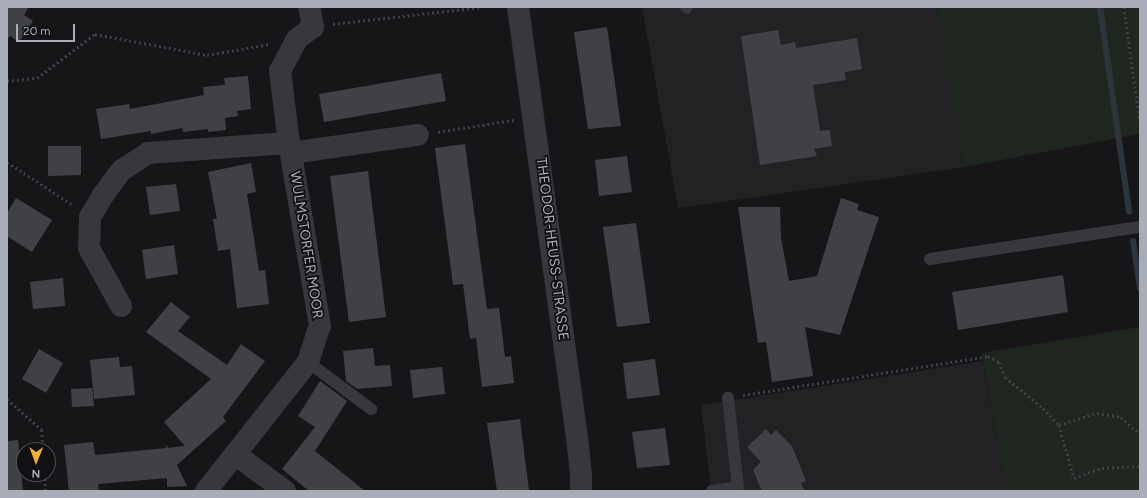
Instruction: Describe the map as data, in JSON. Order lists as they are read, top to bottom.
{
  "streets": {
    "street": ["WULMSTORFER MOOR", "THEODOR-HEUSS-STRASSE"]
  },
  "scale_bar": "20 m",
  "north": "bottom"
}
